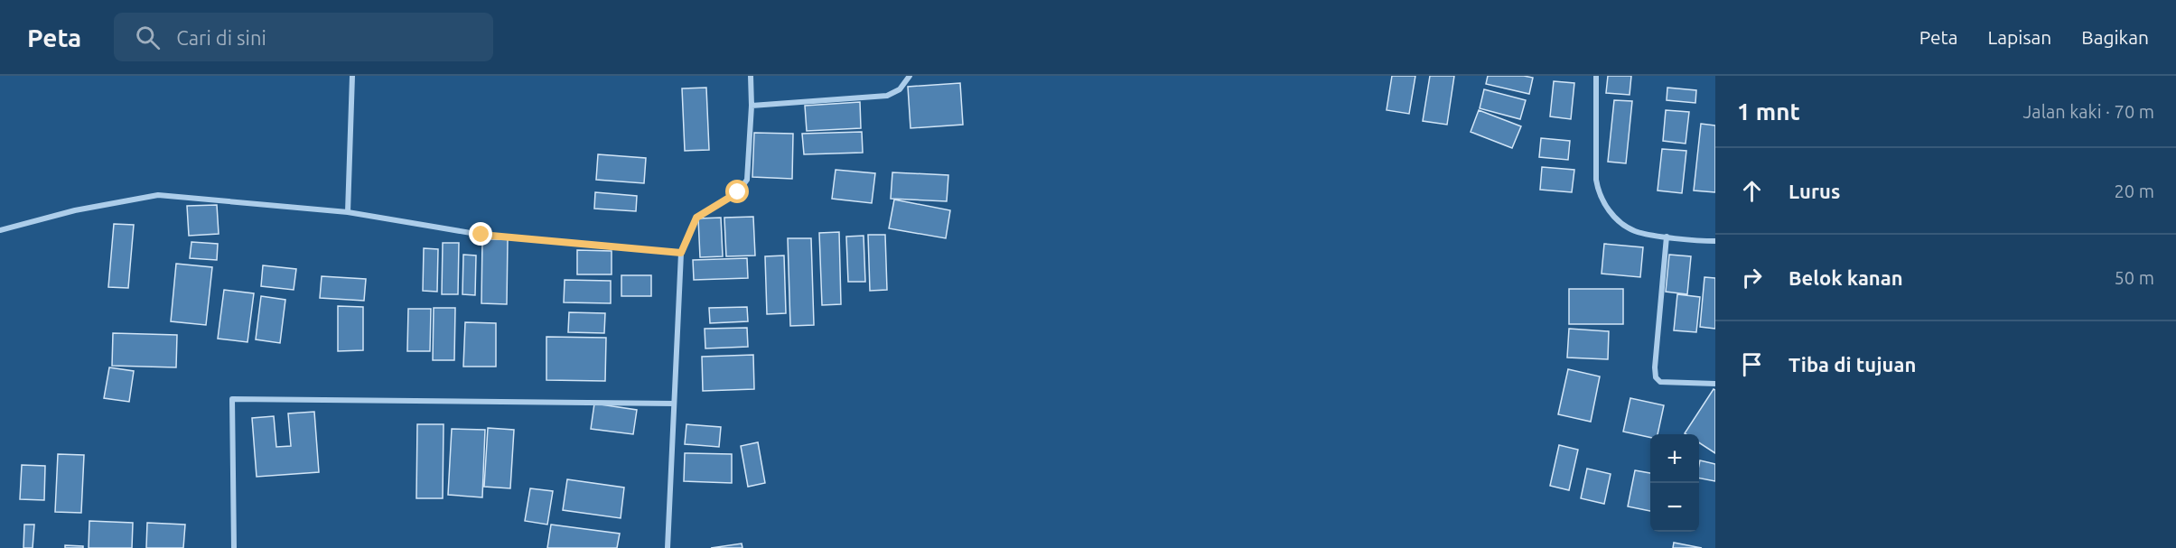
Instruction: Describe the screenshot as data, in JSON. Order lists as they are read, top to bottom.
{
  "page": {
    "header": "Peta",
    "search": "Cari di sini",
    "nav": ["Peta", "Lapisan", "Bagikan"],
    "heading": ["1 mnt", "Jalan kaki · 70 m"],
    "list": [
      ["Lurus", "20 m"],
      ["Belok kanan", "50 m"],
      "Tiba di tujuan"
    ],
    "map_buttons": ["+", "−"]
  }
}
